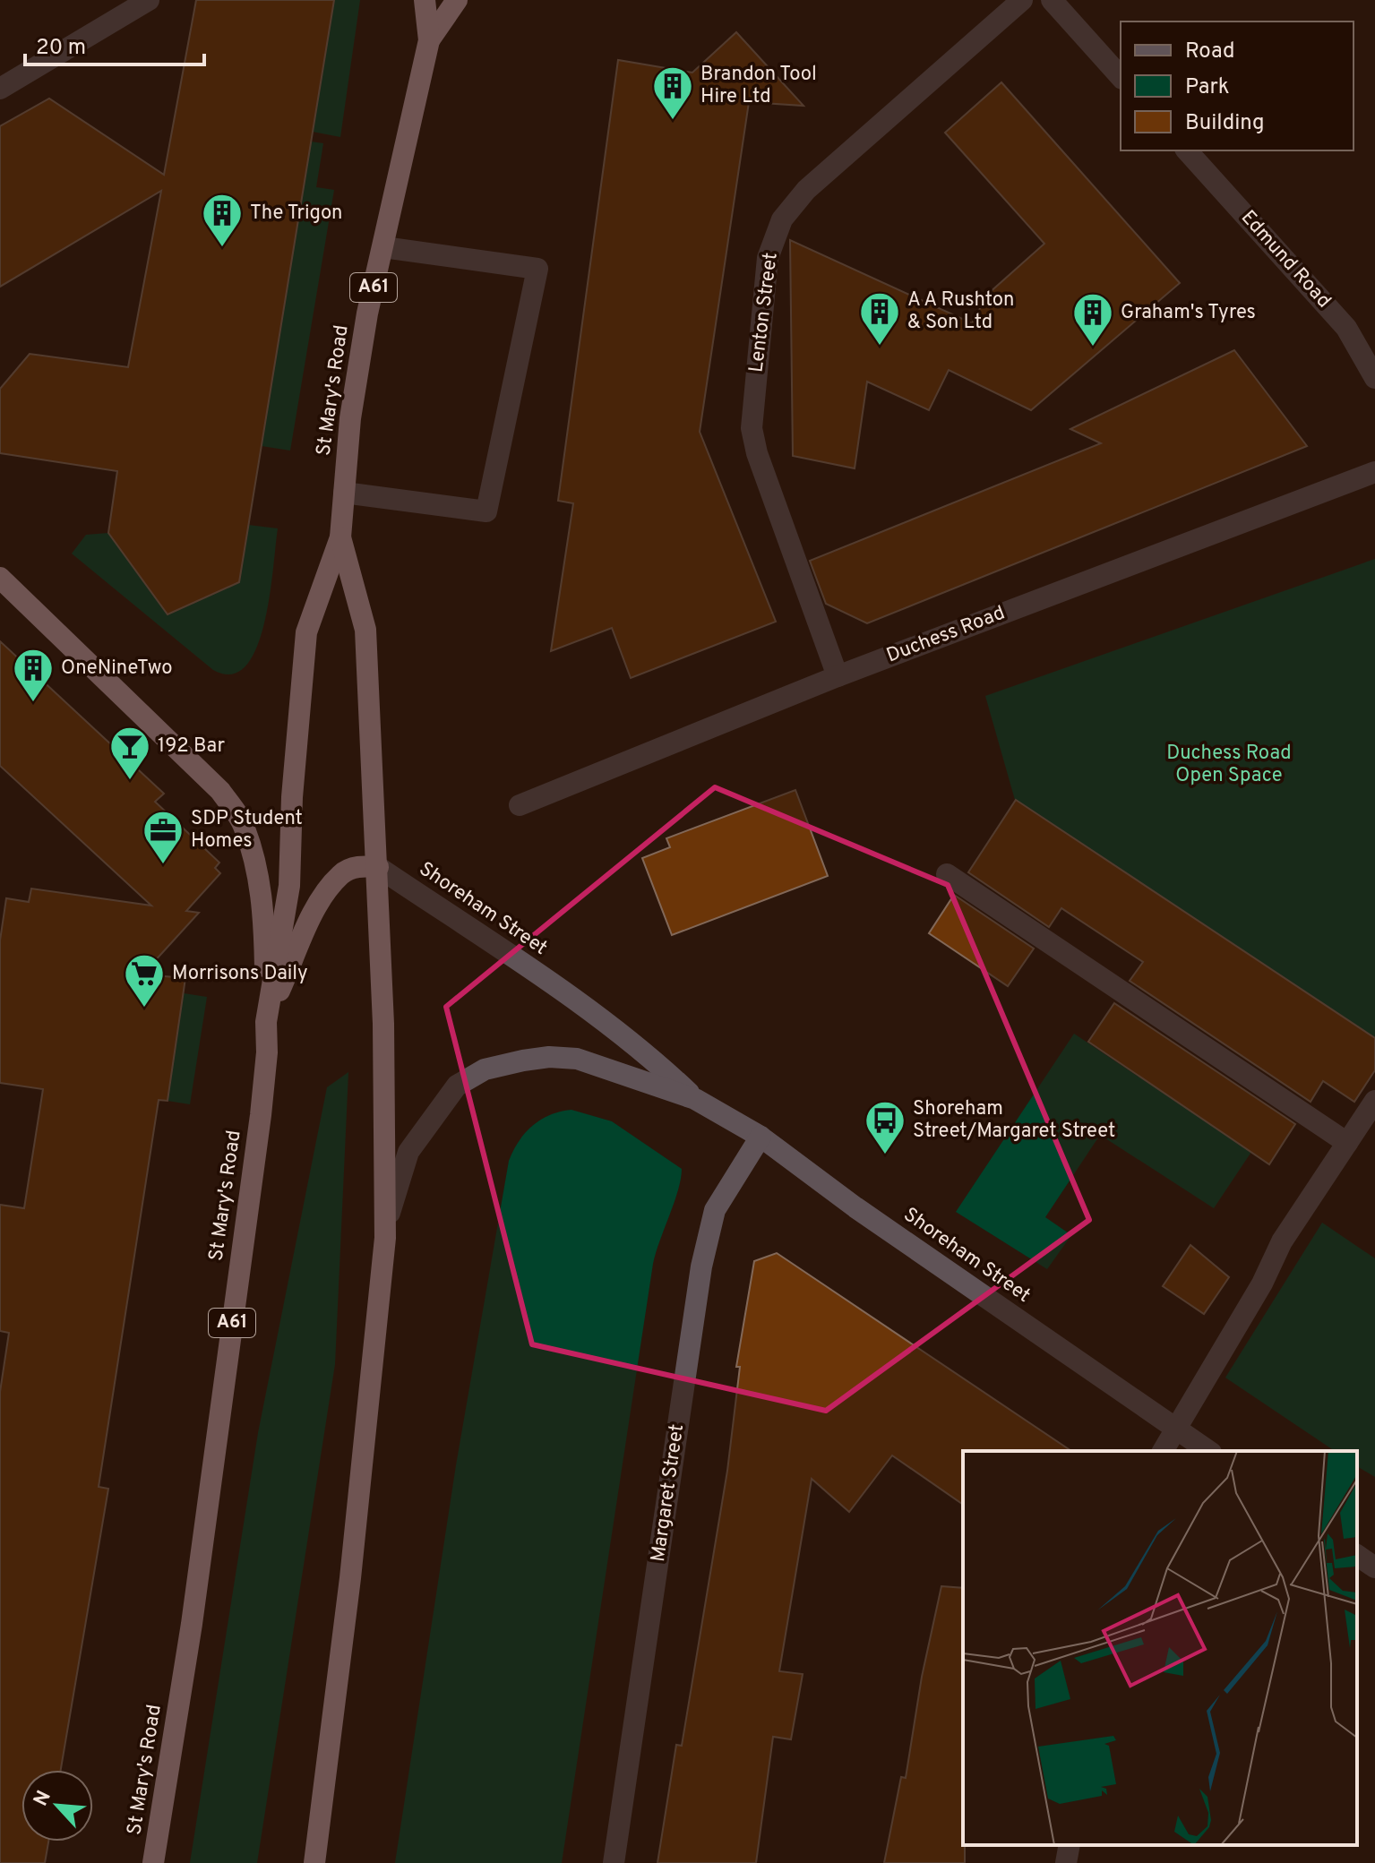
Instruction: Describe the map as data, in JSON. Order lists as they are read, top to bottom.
{
  "streets": {
    "highway": ["A61", "St Mary's Road"],
    "street": [
      "Edmund Road",
      "Lenton Street",
      "Duchess Road",
      "Shoreham Street",
      "Margaret Street"
    ]
  },
  "crossings": [
    ["A61", "St Mary's Road"],
    ["A61", "Shoreham Street"],
    ["Lenton Street", "Duchess Road"],
    ["St Mary's Road", "Shoreham Street"],
    ["Shoreham Street", "Margaret Street"]
  ],
  "parks": ["Duchess Road Open Space"],
  "places": {
    "building": [
      "Brandon Tool Hire Ltd",
      "The Trigon",
      "A A Rushton & Son Ltd",
      "Graham's Tyres",
      "OneNineTwo"
    ],
    "bar": ["192 Bar"],
    "office": ["SDP Student Homes"],
    "supermarket": ["Morrisons Daily"],
    "bus stop": ["Shoreham Street/Margaret Street"]
  },
  "legend": ["Road", "Park", "Building"],
  "scale_bar": "20 m",
  "north": "top left"
}
